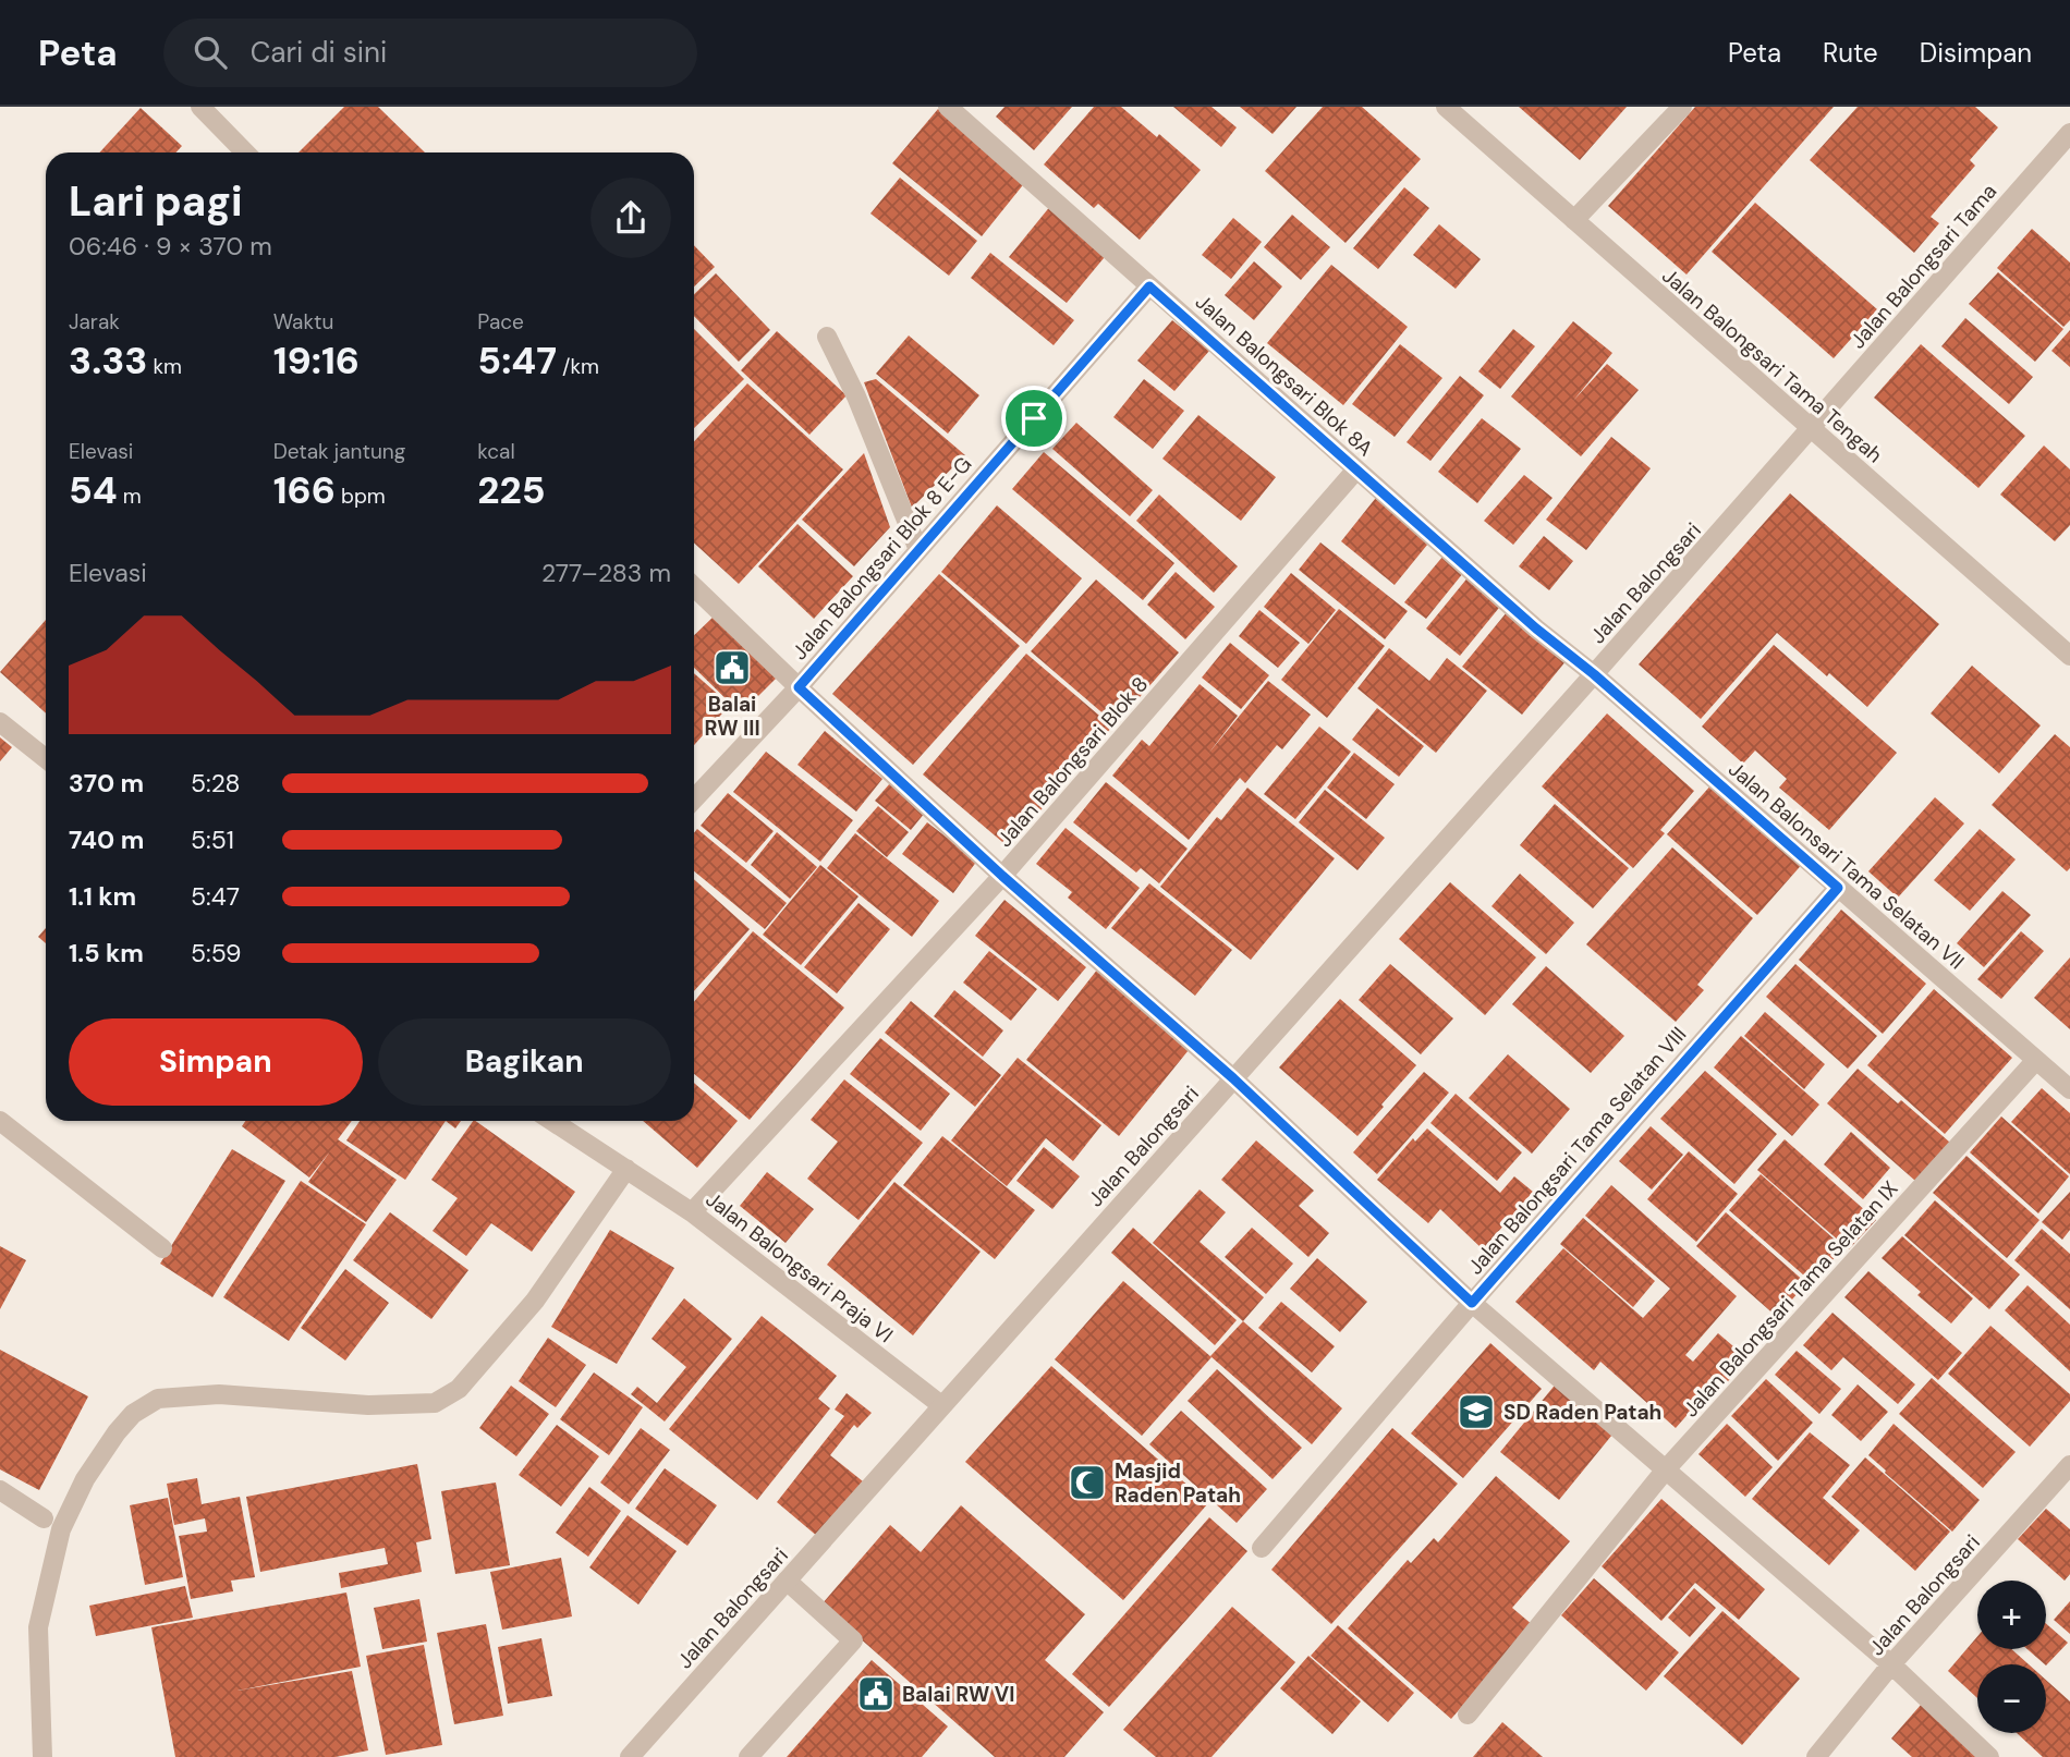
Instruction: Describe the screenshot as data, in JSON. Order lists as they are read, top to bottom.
{
  "streets": {
    "street": [
      "Jalan Balongsari Tama",
      "Jalan Balongsari Tama Tengah",
      "Jalan Balongsari Blok 8A",
      "Jalan Balongsari Blok 8 E-G",
      "Jalan Balongsari",
      "Jalan Balongsari Blok 8",
      "Jalan Balonsari Tama Selatan VII",
      "Jalan Balongsari Tama Selatan VIII",
      "Jalan Balongsari Praja VI",
      "Jalan Balongsari Tama Selatan IX"
    ]
  },
  "crossings": [
    ["Jalan Balongsari Tama", "Jalan Balongsari Tama Tengah"],
    ["Jalan Balongsari Tama", "Jalan Balongsari"],
    ["Jalan Balongsari Tama Tengah", "Jalan Balongsari"],
    ["Jalan Balongsari Blok 8A", "Jalan Balongsari Blok 8 E-G"],
    ["Jalan Balongsari Blok 8A", "Jalan Balongsari"],
    ["Jalan Balongsari Blok 8A", "Jalan Balongsari Blok 8"],
    ["Jalan Balongsari Blok 8A", "Jalan Balonsari Tama Selatan VII"],
    ["Jalan Balongsari", "Jalan Balonsari Tama Selatan VII"],
    ["Jalan Balongsari", "Jalan Balongsari Praja VI"],
    ["Jalan Balongsari Blok 8", "Jalan Balongsari Praja VI"],
    ["Jalan Balonsari Tama Selatan VII", "Jalan Balongsari Tama Selatan VIII"],
    ["Jalan Balonsari Tama Selatan VII", "Jalan Balongsari Tama Selatan IX"]
  ],
  "places": {
    "public building": ["Balai RW III", "Balai RW VI"],
    "school or university": ["SD Raden Patah"],
    "mosque": ["Masjid Raden Patah"]
  },
  "page": {
    "header": "Peta",
    "search": "Cari di sini",
    "nav": ["Peta", "Rute", "Disimpan"],
    "heading": ["Lari pagi", "06:46 · 9 × 370 m"],
    "stats": [
      ["Jarak", "3.33 km"],
      ["Waktu", "19:16"],
      ["Pace", "5:47 /km"],
      ["Elevasi", "54 m"],
      ["Detak jantung", "166 bpm"],
      ["kcal", "225"]
    ],
    "chart": ["Elevasi", "277–283 m"],
    "list": [
      {
        "name": "370 m",
        "note": "5:28"
      },
      {
        "name": "740 m",
        "note": "5:51"
      },
      {
        "name": "1.1 km",
        "note": "5:47"
      },
      {
        "name": "1.5 km",
        "note": "5:59"
      }
    ],
    "buttons": ["Simpan", "Bagikan"],
    "map_buttons": ["+", "−"]
  }
}
